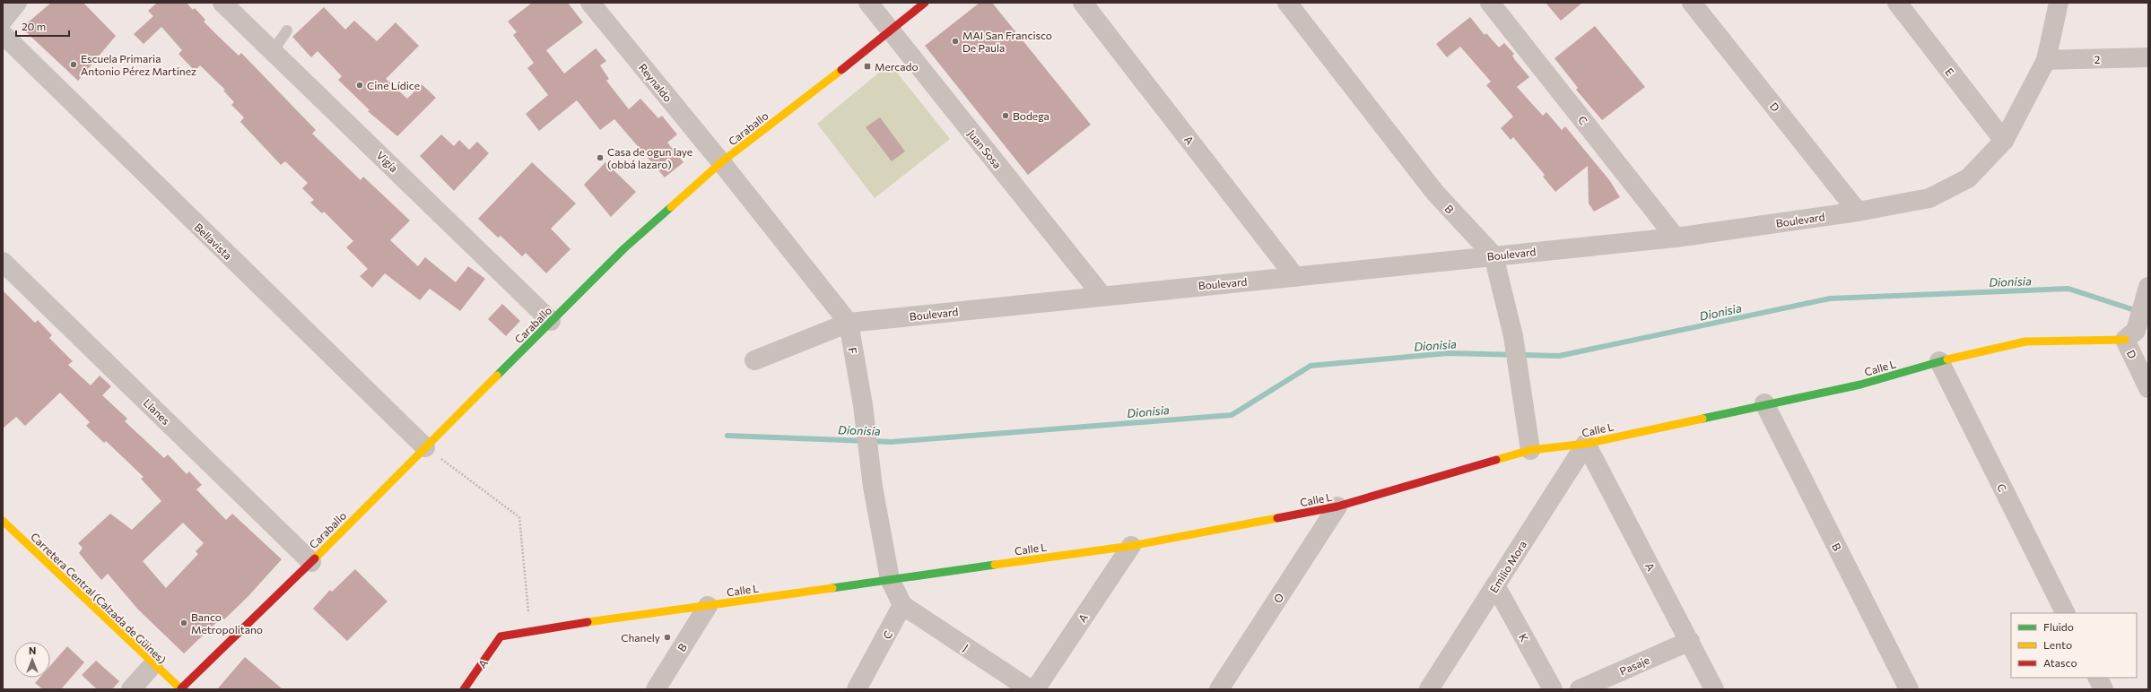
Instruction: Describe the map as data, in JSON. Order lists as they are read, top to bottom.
{
  "streets": {
    "street": [
      "2",
      "E",
      "Reynaldo",
      "D",
      "C",
      "Caraballo",
      "A",
      "Juan Sosa",
      "Vigía",
      "B",
      "Boulevard",
      "Bellavista",
      "F",
      "Calle L",
      "Llanes",
      "Emilio Mora",
      "Carretera Central (Calzada de Güines)",
      "O",
      "K",
      "J",
      "Pasaje"
    ]
  },
  "crossings": [
    ["2", "Boulevard"],
    ["E", "Boulevard"],
    ["Reynaldo", "Caraballo"],
    ["Reynaldo", "F"],
    ["D", "Boulevard"],
    ["D", "Calle L"],
    ["C", "Boulevard"],
    ["C", "Calle L"],
    ["C", "J"],
    ["Caraballo", "Juan Sosa"],
    ["Caraballo", "Vigía"],
    ["Caraballo", "Bellavista"],
    ["Caraballo", "F"],
    ["Caraballo", "Llanes"],
    ["Caraballo", "Carretera Central (Calzada de Güines)"],
    ["A", "Boulevard"],
    ["A", "Calle L"],
    ["A", "Emilio Mora"],
    ["A", "Pasaje"],
    ["Juan Sosa", "Boulevard"],
    ["B", "Boulevard"],
    ["B", "Calle L"],
    ["Boulevard", "F"],
    ["F", "Calle L"],
    ["Calle L", "Emilio Mora"],
    ["Calle L", "O"],
    ["Emilio Mora", "K"]
  ],
  "water": ["Dionisia"],
  "places": {
    "other": [
      "MAI San Francisco De Paula",
      "Escuela Primaria Antonio Pérez Martínez",
      "Cine Lídice",
      "Bodega",
      "Casa de ogun laye (obbá lazaro)",
      "Banco Metropolitano",
      "Chanely"
    ],
    "transit": ["Mercado"]
  },
  "legend": ["Fluido", "Lento", "Atasco"],
  "scale_bar": "20 m",
  "north": "top"
}
